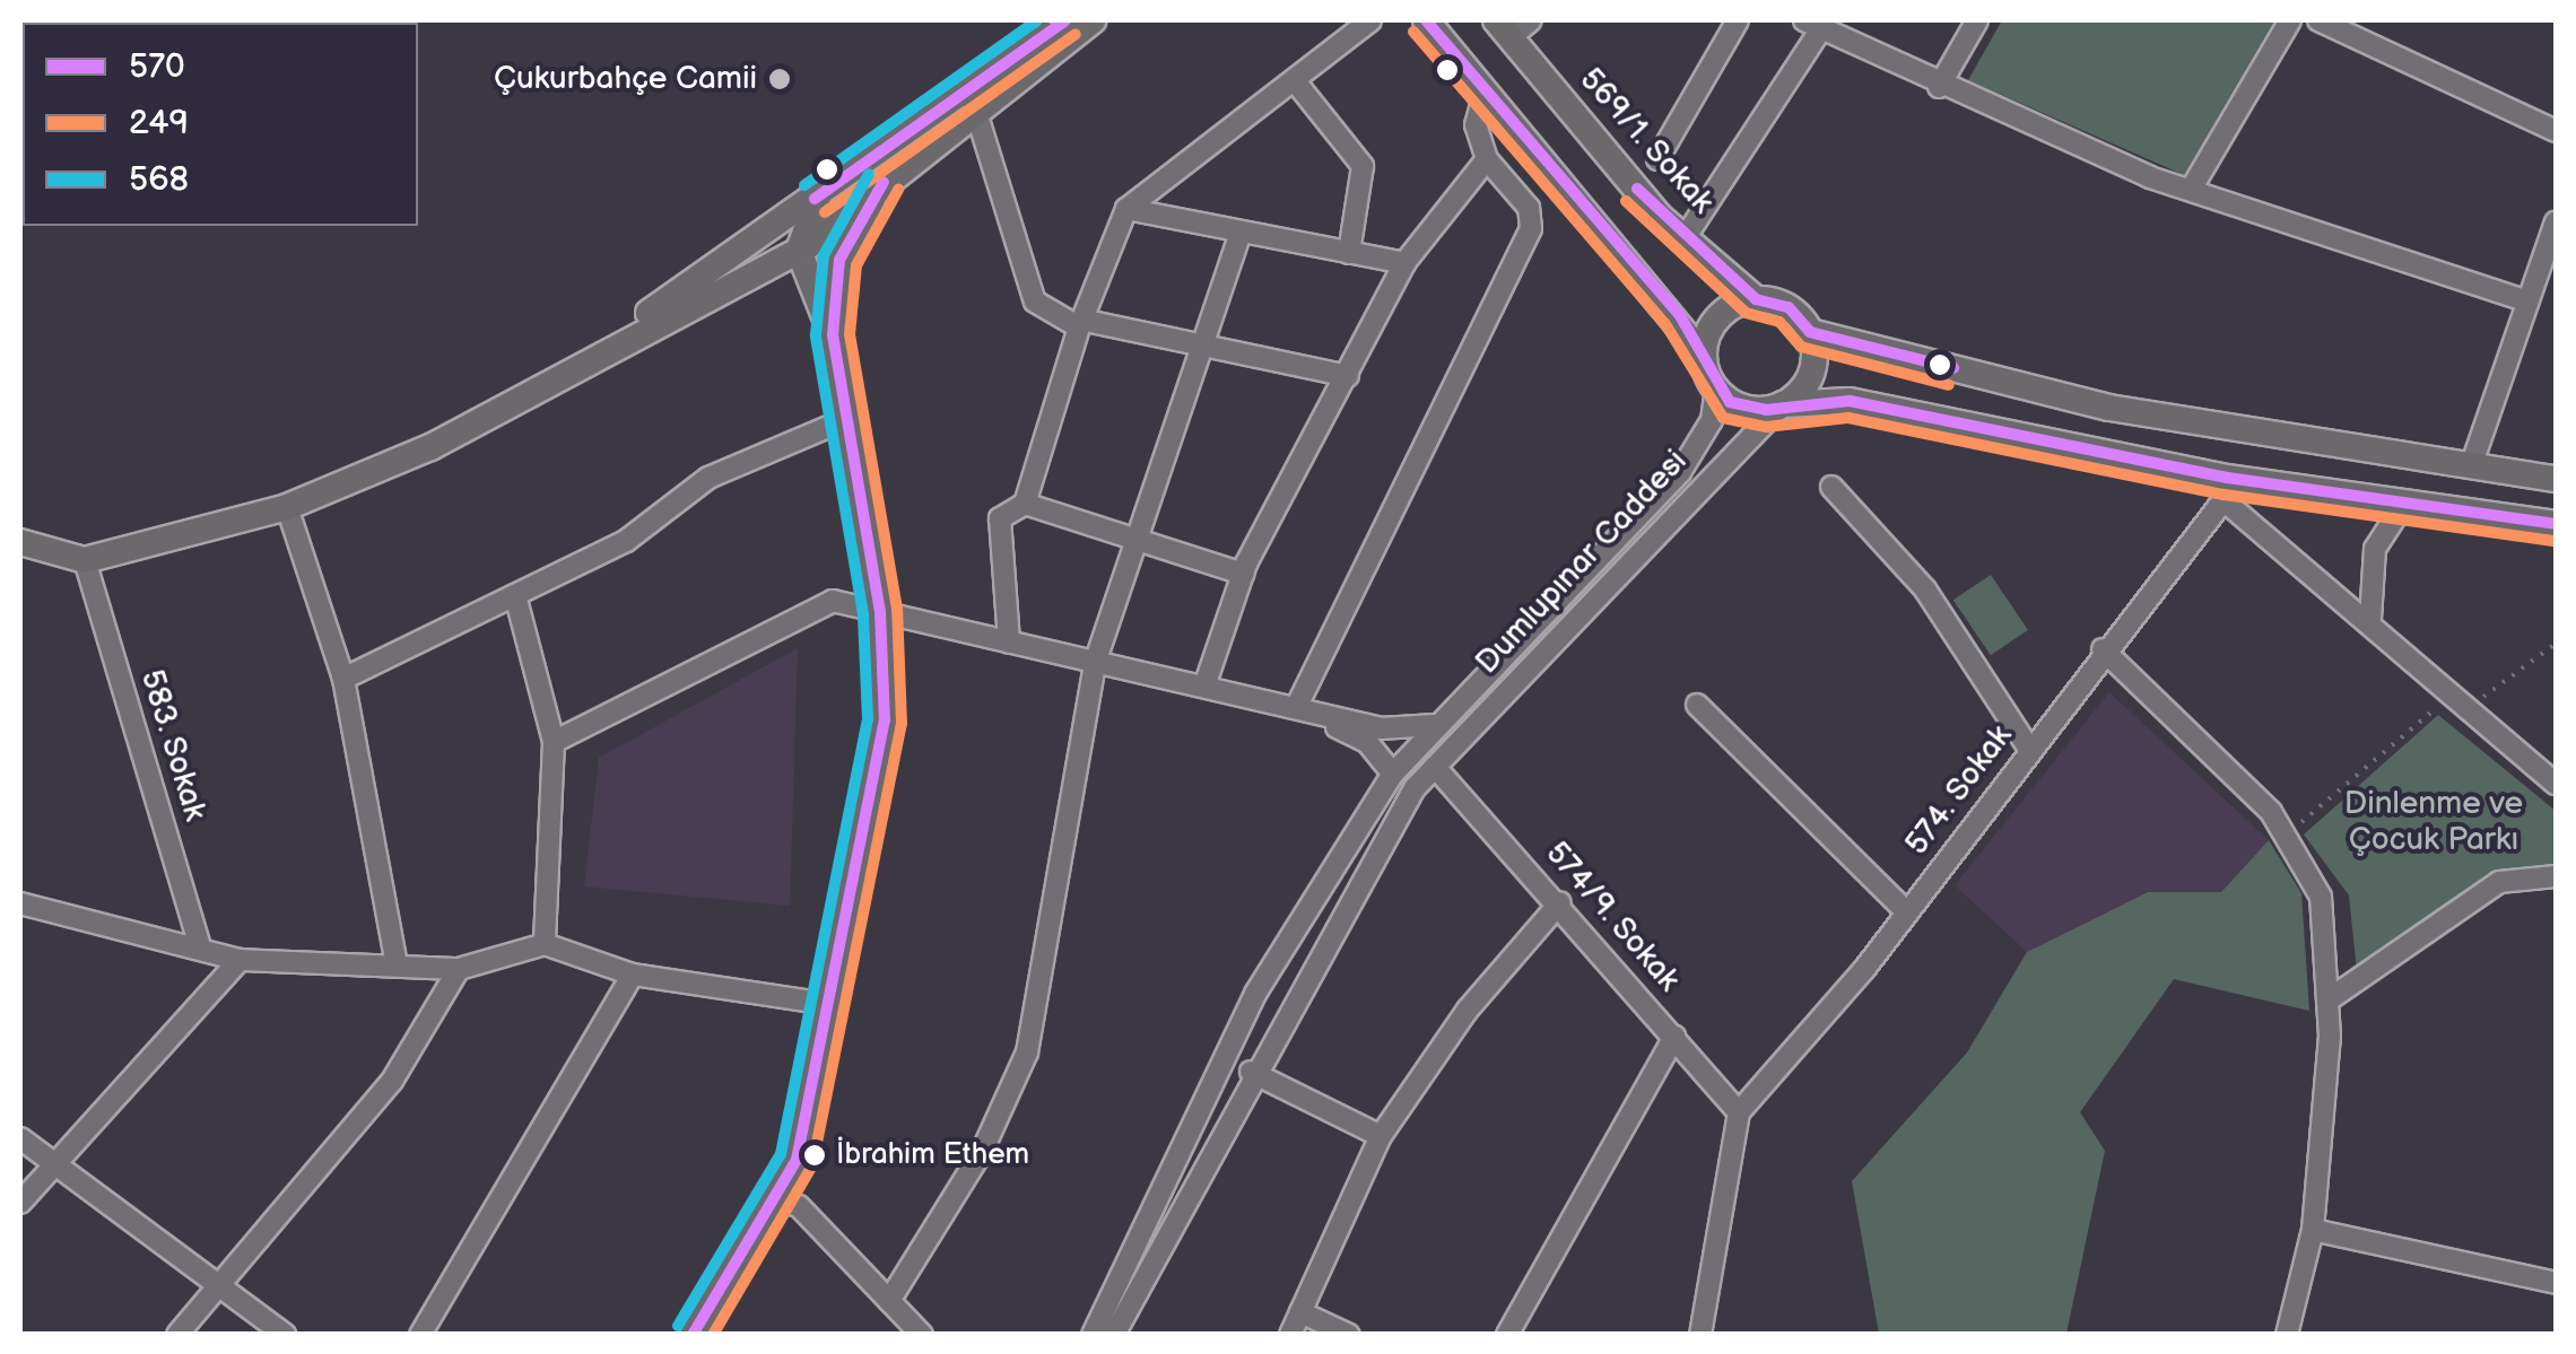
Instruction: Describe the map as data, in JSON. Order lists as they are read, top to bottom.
{
  "streets": {
    "main road": ["569/1. Sokak"],
    "street": [
      "Dumlupınar Caddesi",
      "583. Sokak",
      "574. Sokak",
      "574/9. Sokak"
    ]
  },
  "crossings": [
    ["569/1. Sokak", "Dumlupınar Caddesi"],
    ["Dumlupınar Caddesi", "574/9. Sokak"],
    ["574. Sokak", "574/9. Sokak"]
  ],
  "parks": ["Dinlenme ve Çocuk Parkı"],
  "places": ["Çukurbahçe Camii", "İbrahim Ethem"],
  "lines": ["transit line 570", "transit line 568", "transit line 249"],
  "legend": ["570", "249", "568"]
}
